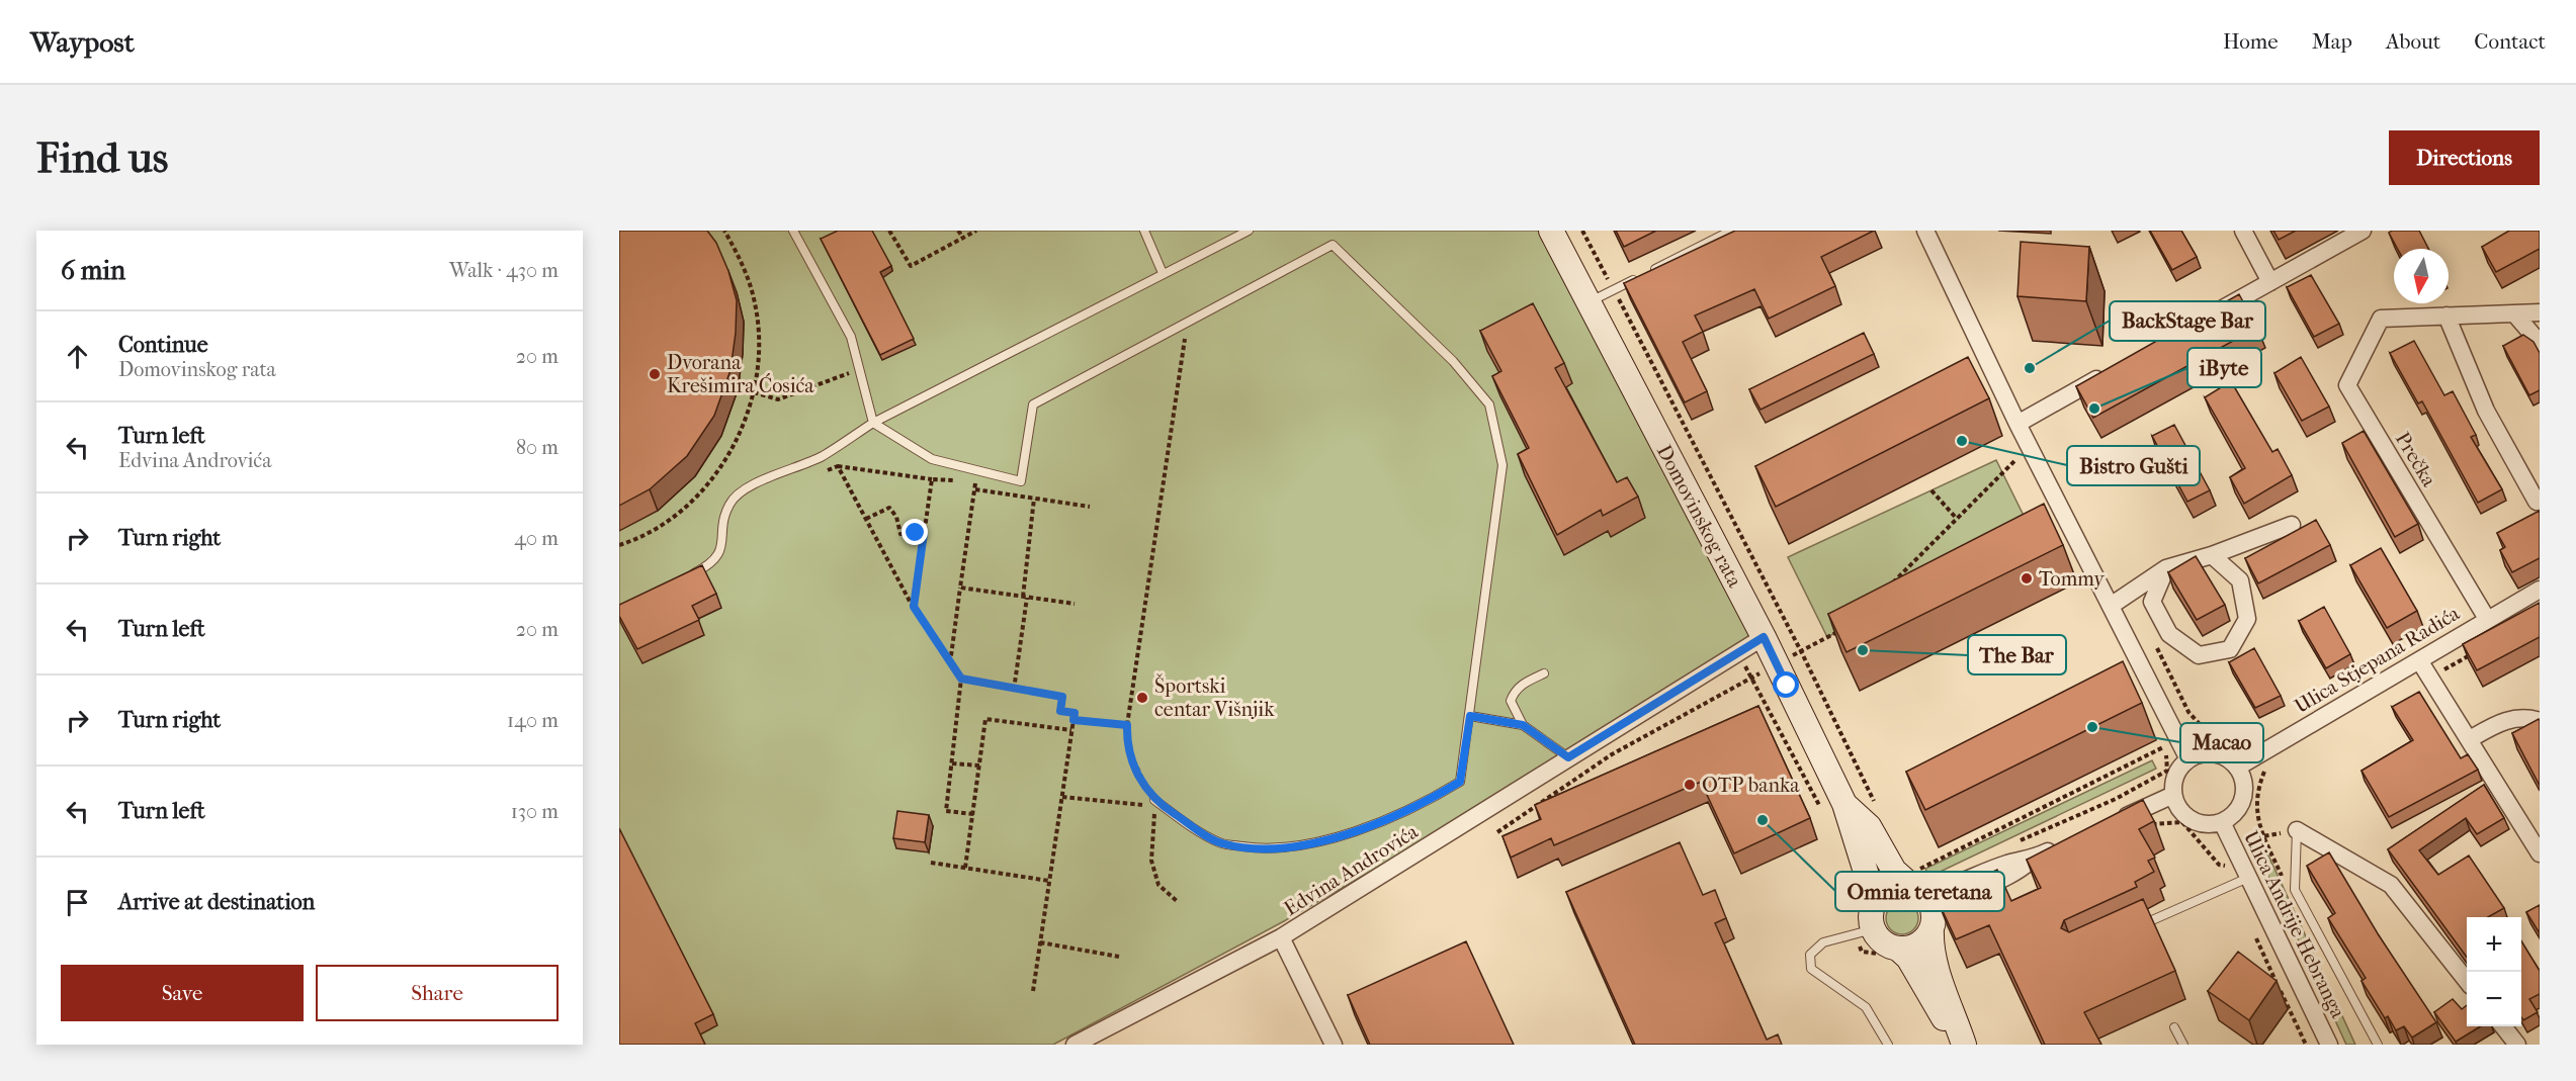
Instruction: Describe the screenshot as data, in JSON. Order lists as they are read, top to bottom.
{
  "streets": {
    "main road": ["Domovinskog rata"],
    "street": [
      "Prečka",
      "Ulica Stjepana Radića",
      "Edvina Androvića",
      "Ulica Andrije Hebranga"
    ]
  },
  "crossings": [
    ["Prečka", "Ulica Stjepana Radića"],
    ["Domovinskog rata", "Edvina Androvića"],
    ["Ulica Stjepana Radića", "Ulica Andrije Hebranga"]
  ],
  "places": [
    "BackStage Bar",
    "Dvorana Krešimira Ćosića",
    "iByte",
    "Bistro Gušti",
    "Tommy",
    "The Bar",
    "Športski centar Višnjik",
    "Macao",
    "OTP banka",
    "Omnia teretana"
  ],
  "north": "bottom",
  "page": {
    "header": "Waypost",
    "nav": [
      "Home",
      "Map",
      "About",
      "Contact"
    ],
    "buttons": [
      "Directions",
      ["Save", "Share"]
    ],
    "title": "Find us",
    "heading": ["6 min", "Walk · 430 m"],
    "list": [
      ["Continue", "Domovinskog rata", "20 m"],
      ["Turn left", "Edvina Androvića", "80 m"],
      ["Turn right", "40 m"],
      ["Turn left", "20 m"],
      ["Turn right", "140 m"],
      ["Turn left", "130 m"],
      "Arrive at destination"
    ],
    "map_buttons": ["+", "−"]
  }
}
